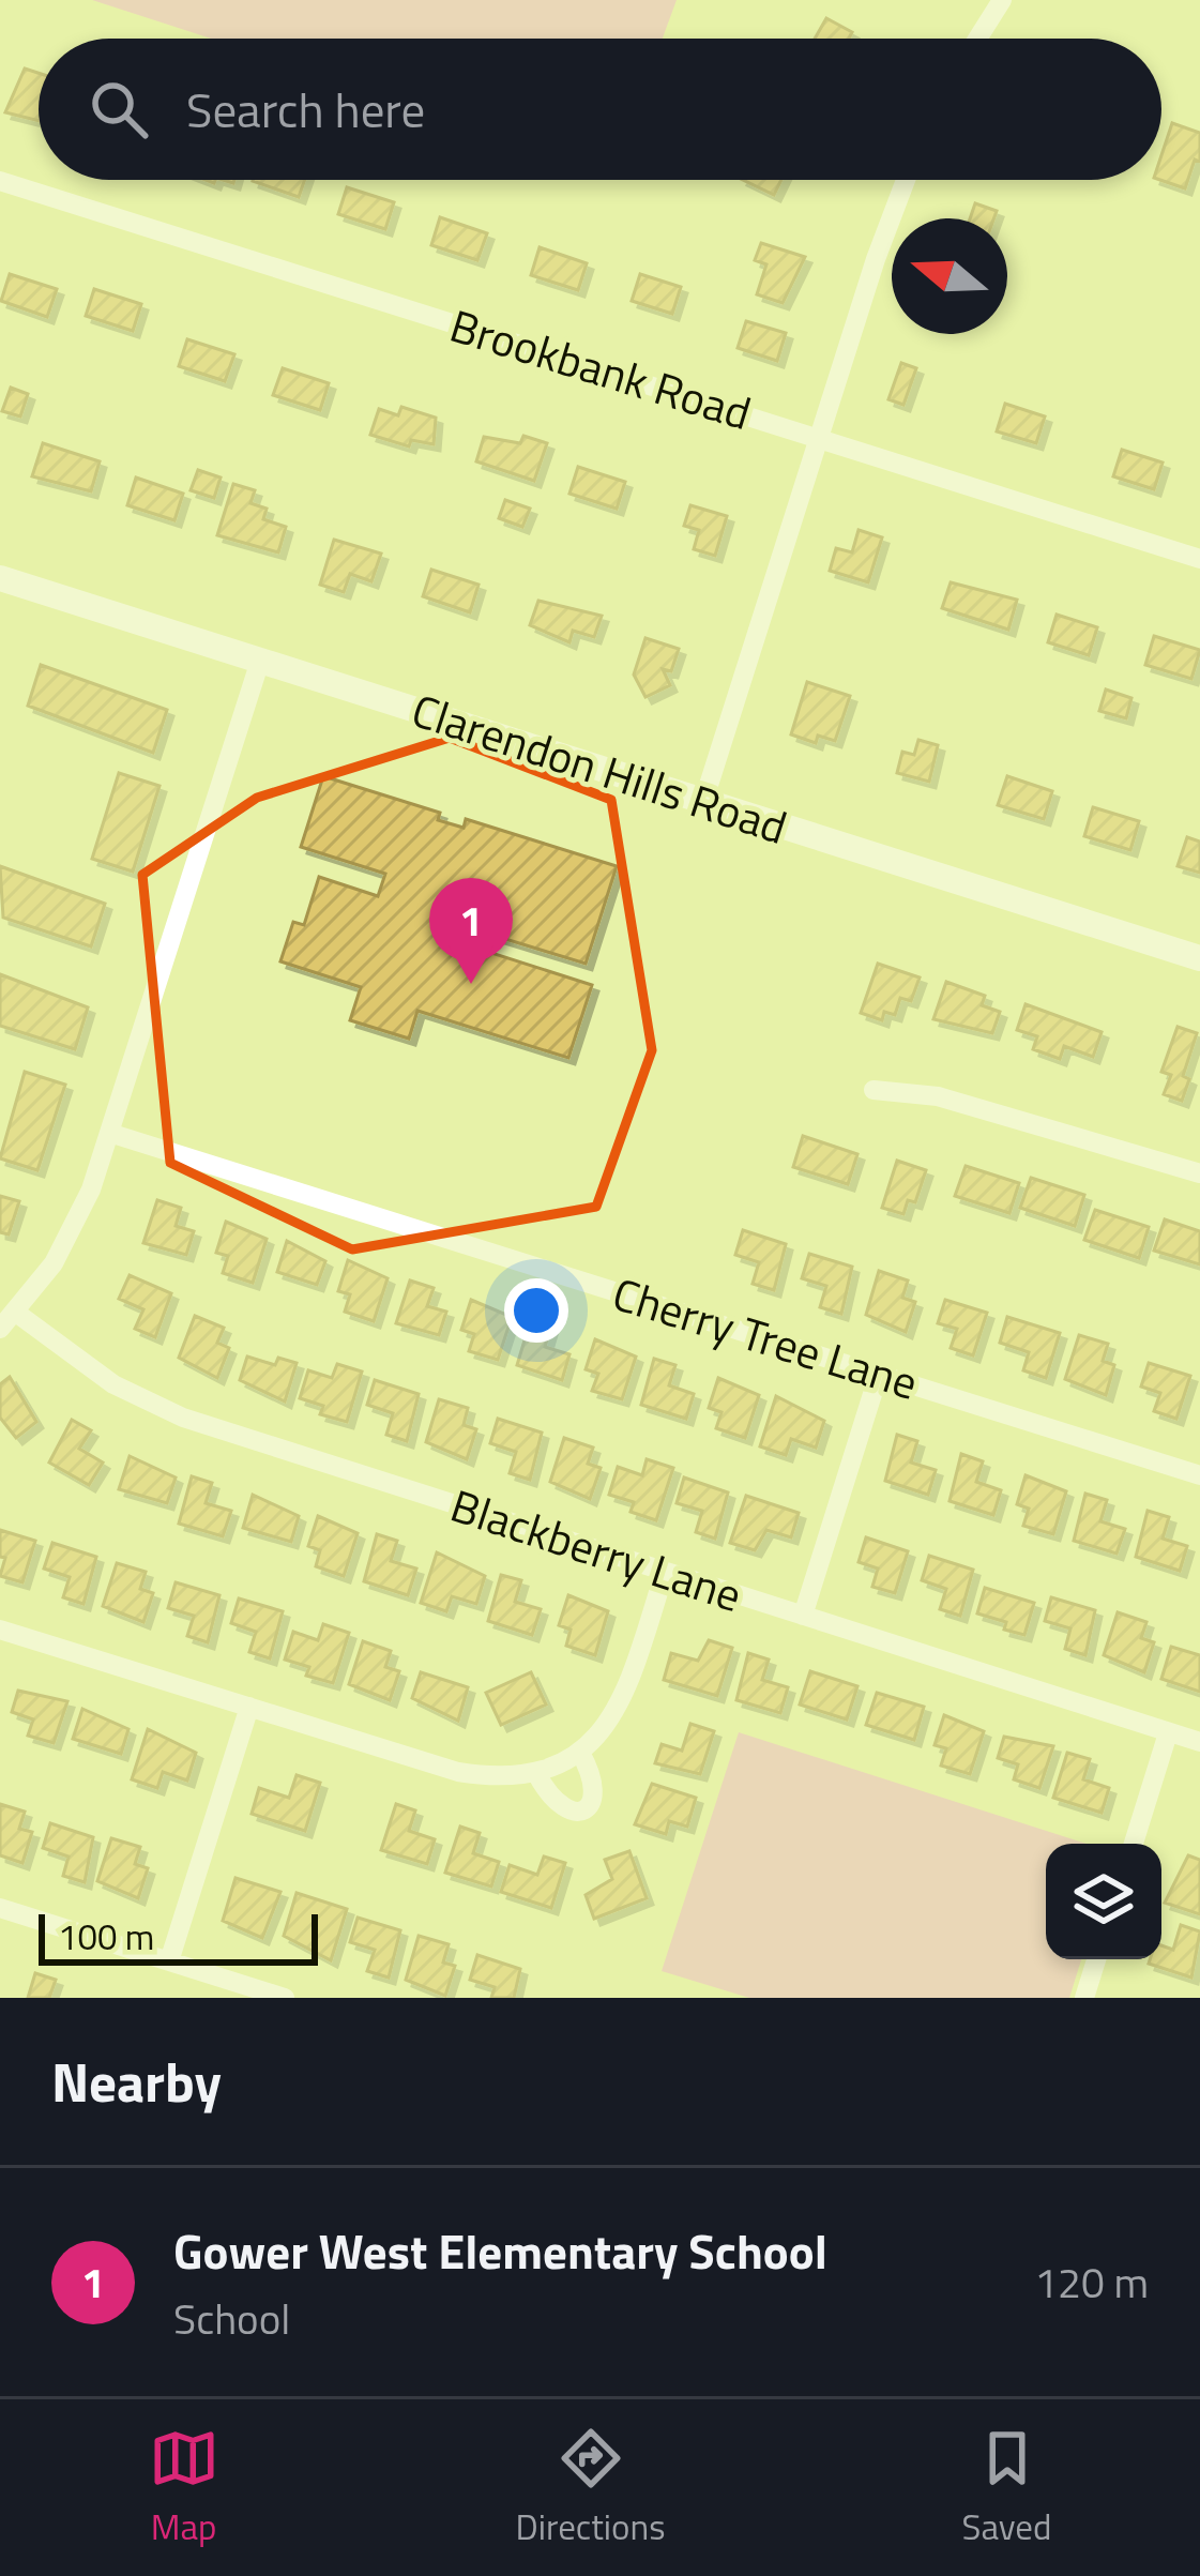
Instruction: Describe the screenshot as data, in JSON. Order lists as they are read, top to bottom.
{
  "streets": {
    "street": [
      "Brookbank Road",
      "Clarendon Hills Road",
      "Cherry Tree Lane",
      "Blackberry Lane"
    ]
  },
  "scale_bar": "100 m",
  "north": "left",
  "page": {
    "search": "Search here",
    "pins": "1",
    "scale": "100 m",
    "heading": "Nearby",
    "list": [
      {
        "mark": "1",
        "name": "Gower West Elementary School",
        "note": "School",
        "value": "120 m"
      }
    ],
    "nav": ["Map", "Directions", "Saved"]
  }
}
